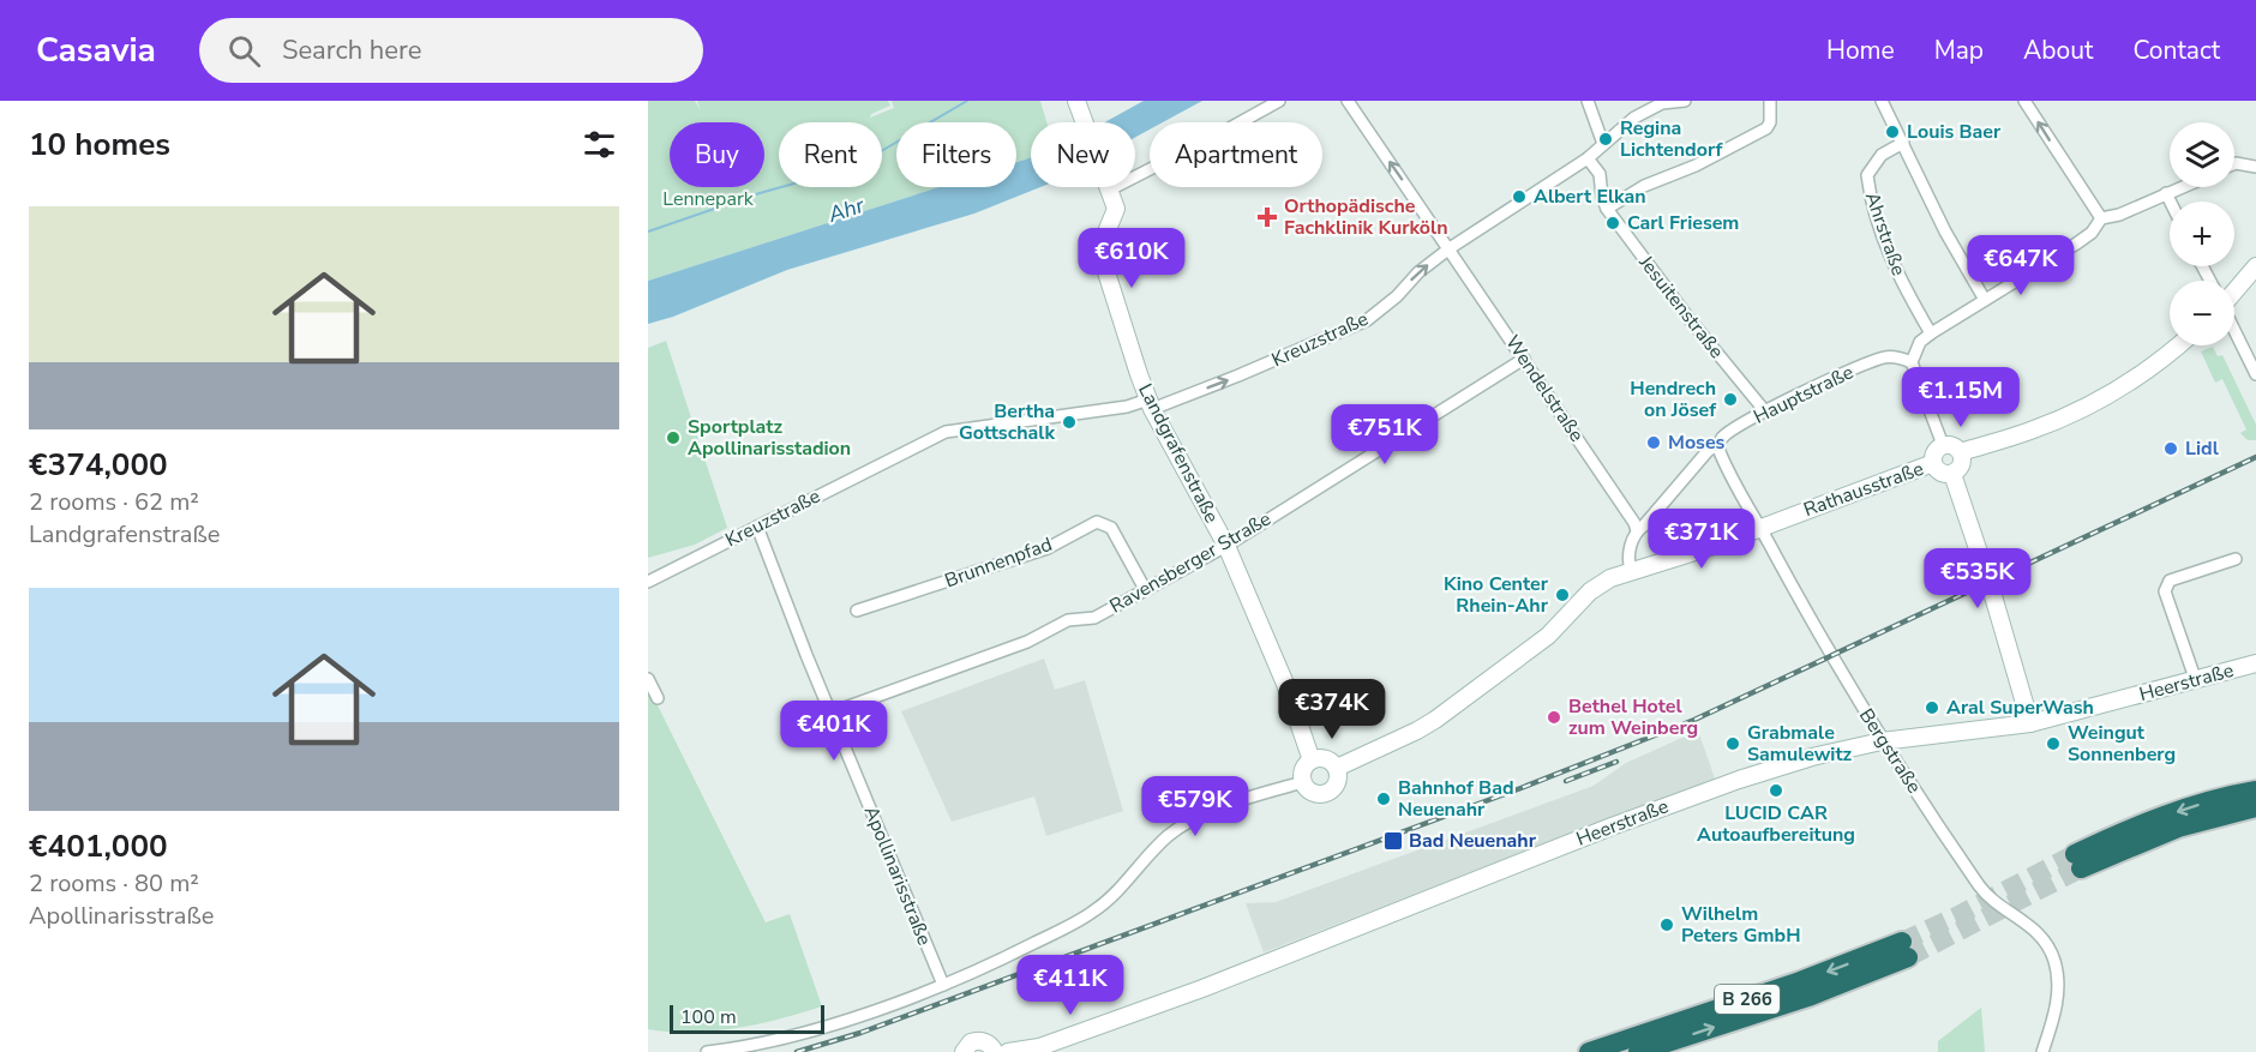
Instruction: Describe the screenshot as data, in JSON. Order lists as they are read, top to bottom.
{
  "streets": {
    "highway": ["B 266"],
    "street": [
      "Ahrstraße",
      "Jesuitenstraße",
      "Kreuzstraße",
      "Wendelstraße",
      "Hauptstraße",
      "Landgrafenstraße",
      "Rathausstraße",
      "Brunnenpfad",
      "Ravensberger Straße",
      "Heerstraße",
      "Bergstraße",
      "Apollinarisstraße"
    ]
  },
  "crossings": [
    ["Jesuitenstraße", "Kreuzstraße"],
    ["Jesuitenstraße", "Hauptstraße"],
    ["Kreuzstraße", "Wendelstraße"],
    ["Kreuzstraße", "Landgrafenstraße"],
    ["Kreuzstraße", "Apollinarisstraße"],
    ["Wendelstraße", "Hauptstraße"],
    ["Wendelstraße", "Ravensberger Straße"],
    ["Hauptstraße", "Bergstraße"],
    ["Landgrafenstraße", "Ravensberger Straße"],
    ["Rathausstraße", "Bergstraße"],
    ["Brunnenpfad", "Ravensberger Straße"],
    ["Ravensberger Straße", "Apollinarisstraße"],
    ["Heerstraße", "Bergstraße"]
  ],
  "water": ["Ahr"],
  "parks": ["Lennepark"],
  "places": {
    "other": [
      "Louis Baer",
      "Regina Lichtendorf",
      "Albert Elkan",
      "Carl Friesem",
      "Hendrech on Jösef",
      "Bertha Gottschalk",
      "Sportplatz Apollinarisstadion",
      "Moses",
      "Lidl",
      "Kino Center Rhein-Ahr",
      "Aral SuperWash",
      "Bethel Hotel zum Weinberg",
      "Grabmale Samulewitz",
      "Weingut Sonnenberg",
      "LUCID CAR Autoaufbereitung",
      "Bahnhof Bad Neuenahr",
      "Wilhelm Peters GmbH"
    ],
    "health": ["Orthopädische Fachklinik Kurköln"],
    "transit": ["Bad Neuenahr"]
  },
  "scale_bar": "100 m",
  "page": {
    "header": "Casavia",
    "search": "Search here",
    "nav": [
      "Home",
      "Map",
      "About",
      "Contact"
    ],
    "heading": "10 homes",
    "map_buttons": ["+", "−"],
    "chip": [
      "Buy",
      "Rent",
      "Filters",
      "New",
      "Apartment"
    ],
    "list": [
      {
        "name": "€374,000",
        "note": "2 rooms · 62 m² · Landgrafenstraße"
      },
      {
        "name": "€401,000",
        "note": "2 rooms · 80 m² · Apollinarisstraße"
      }
    ],
    "price": [
      "€610K",
      "€647K",
      "€1.15M",
      "€751K",
      "€371K",
      "€535K",
      "€374K",
      "€401K",
      "€579K",
      "€411K"
    ],
    "scale": "100 m"
  }
}
